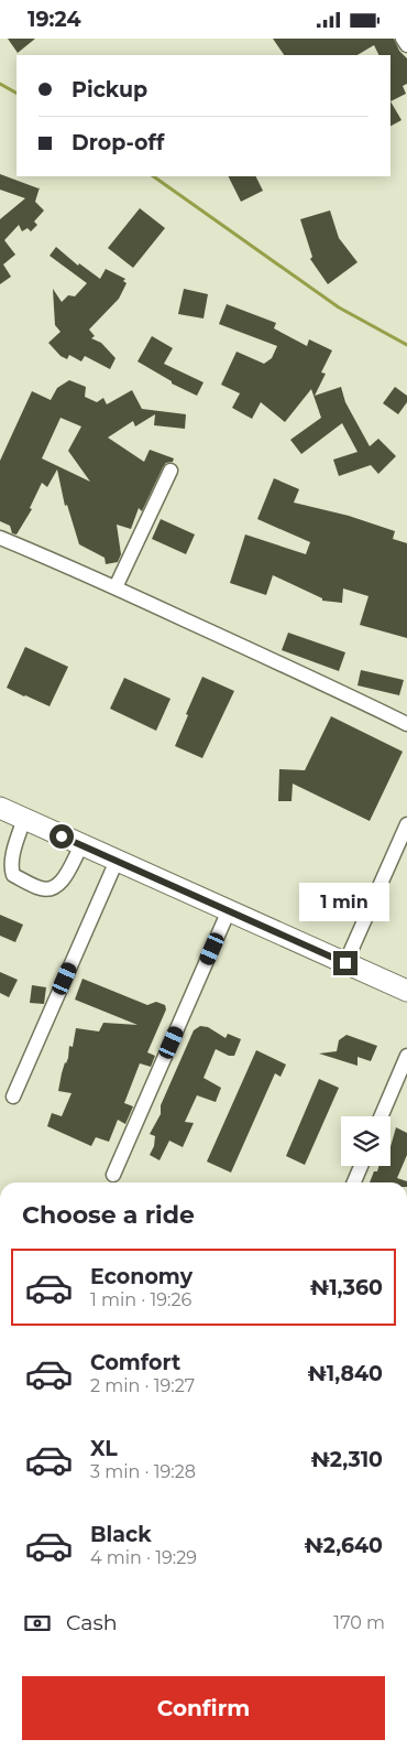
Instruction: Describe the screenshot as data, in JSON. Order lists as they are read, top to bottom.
{
  "page": {
    "status": "19:24",
    "banner": ["Pickup", "Drop-off"],
    "bubble": "1 min",
    "heading": "Choose a ride",
    "list": [
      {
        "name": "Economy",
        "note": "1 min · 19:26",
        "value": "₦1,360"
      },
      {
        "name": "Comfort",
        "note": "2 min · 19:27",
        "value": "₦1,840"
      },
      {
        "name": "XL",
        "note": "3 min · 19:28",
        "value": "₦2,310"
      },
      {
        "name": "Black",
        "note": "4 min · 19:29",
        "value": "₦2,640"
      }
    ],
    "pay": ["Cash", "170 m"],
    "buttons": "Confirm"
  }
}
